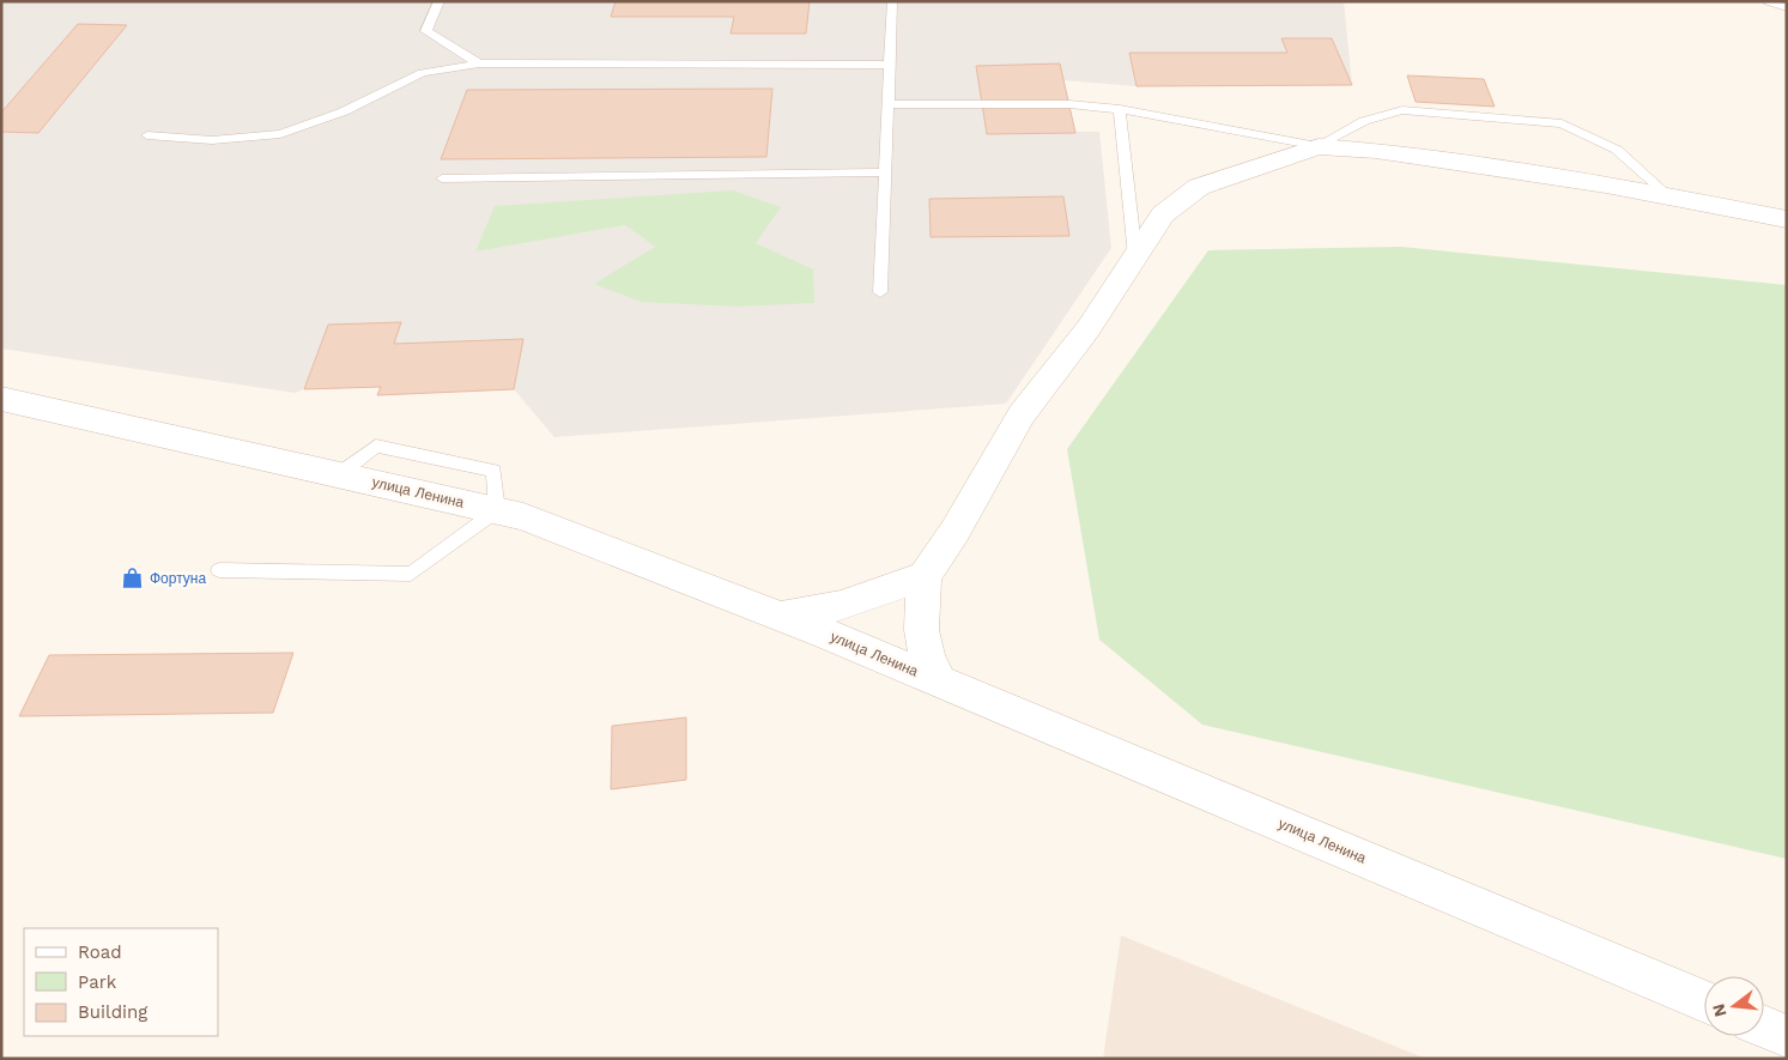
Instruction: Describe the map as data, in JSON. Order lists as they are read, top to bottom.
{
  "streets": {
    "street": ["улица Ленина"]
  },
  "places": {
    "shop": ["Фортуна"]
  },
  "legend": ["Road", "Park", "Building"],
  "north": "left"
}
